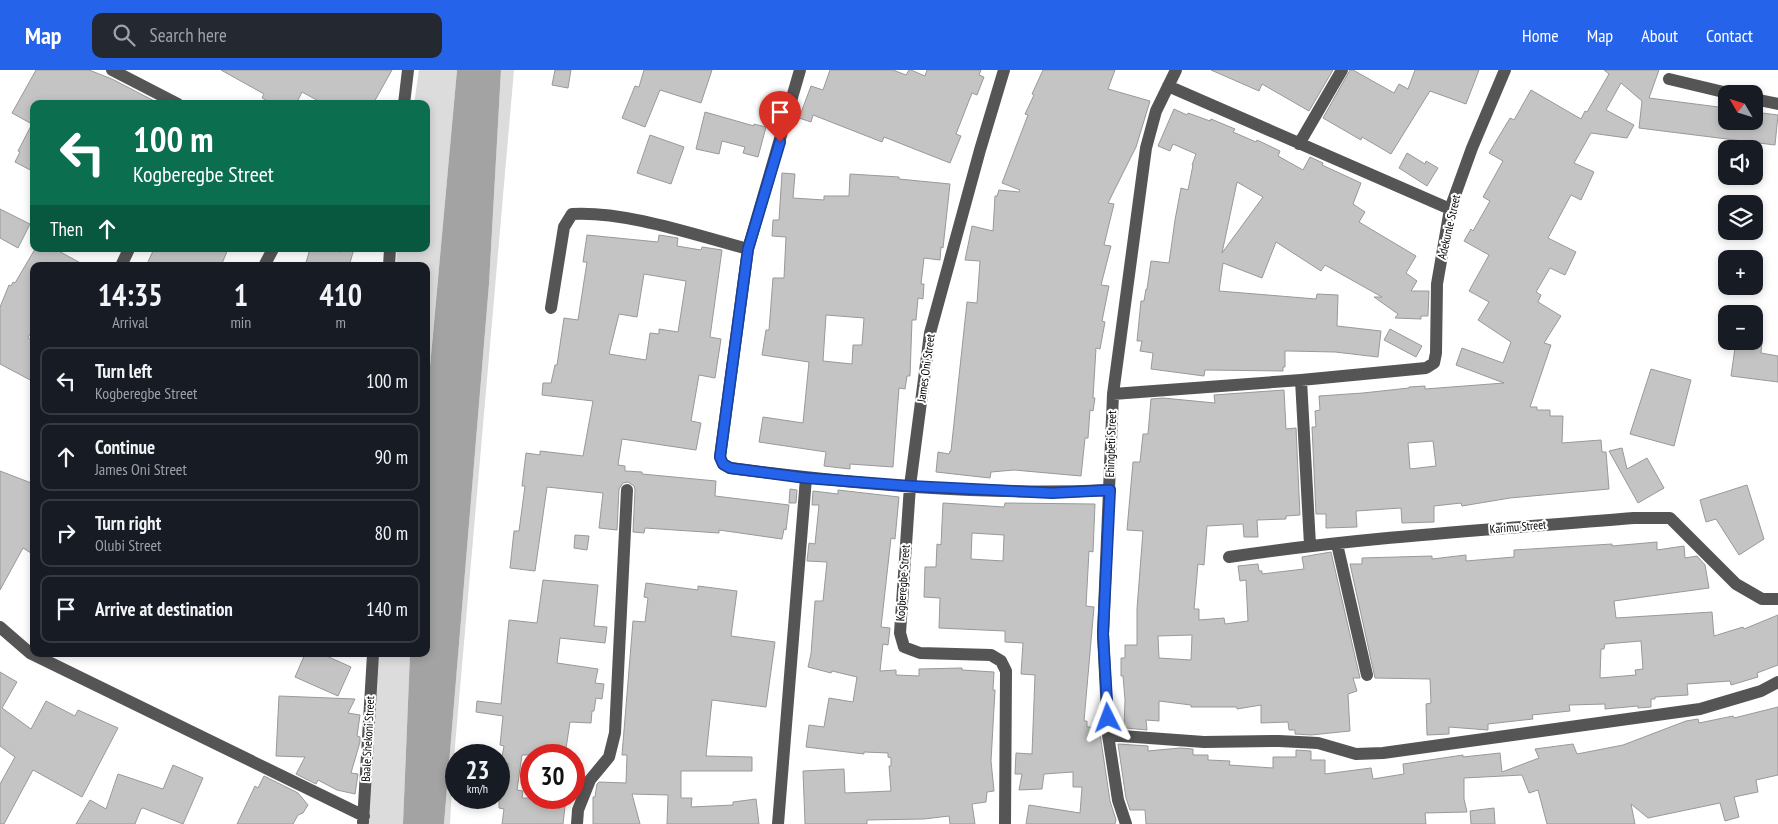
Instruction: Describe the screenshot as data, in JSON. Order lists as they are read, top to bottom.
{
  "streets": {
    "street": [
      "Adekunle Street",
      "James Oni Street",
      "Ehingbeti Street",
      "Karimu Street",
      "Kogberegbe Street",
      "Baale Shekoni Street"
    ]
  },
  "crossings": [
    ["James Oni Street", "Kogberegbe Street"]
  ],
  "north": "top left",
  "page": {
    "header": "Map",
    "search": "Search here",
    "nav": [
      "Home",
      "Map",
      "About",
      "Contact"
    ],
    "map_buttons": ["+", "−"],
    "turn": ["100 m", "Kogberegbe Street"],
    "then": "Then",
    "eta": [
      "14:35",
      "Arrival",
      "1",
      "min",
      "410",
      "m"
    ],
    "list": [
      {
        "name": "Turn left",
        "note": "Kogberegbe Street",
        "value": "100 m"
      },
      {
        "name": "Continue",
        "note": "James Oni Street",
        "value": "90 m"
      },
      {
        "name": "Turn right",
        "note": "Olubi Street",
        "value": "80 m"
      },
      {
        "name": "Arrive at destination",
        "value": "140 m"
      }
    ],
    "speed": "23 km/h",
    "limit": "30"
  }
}
